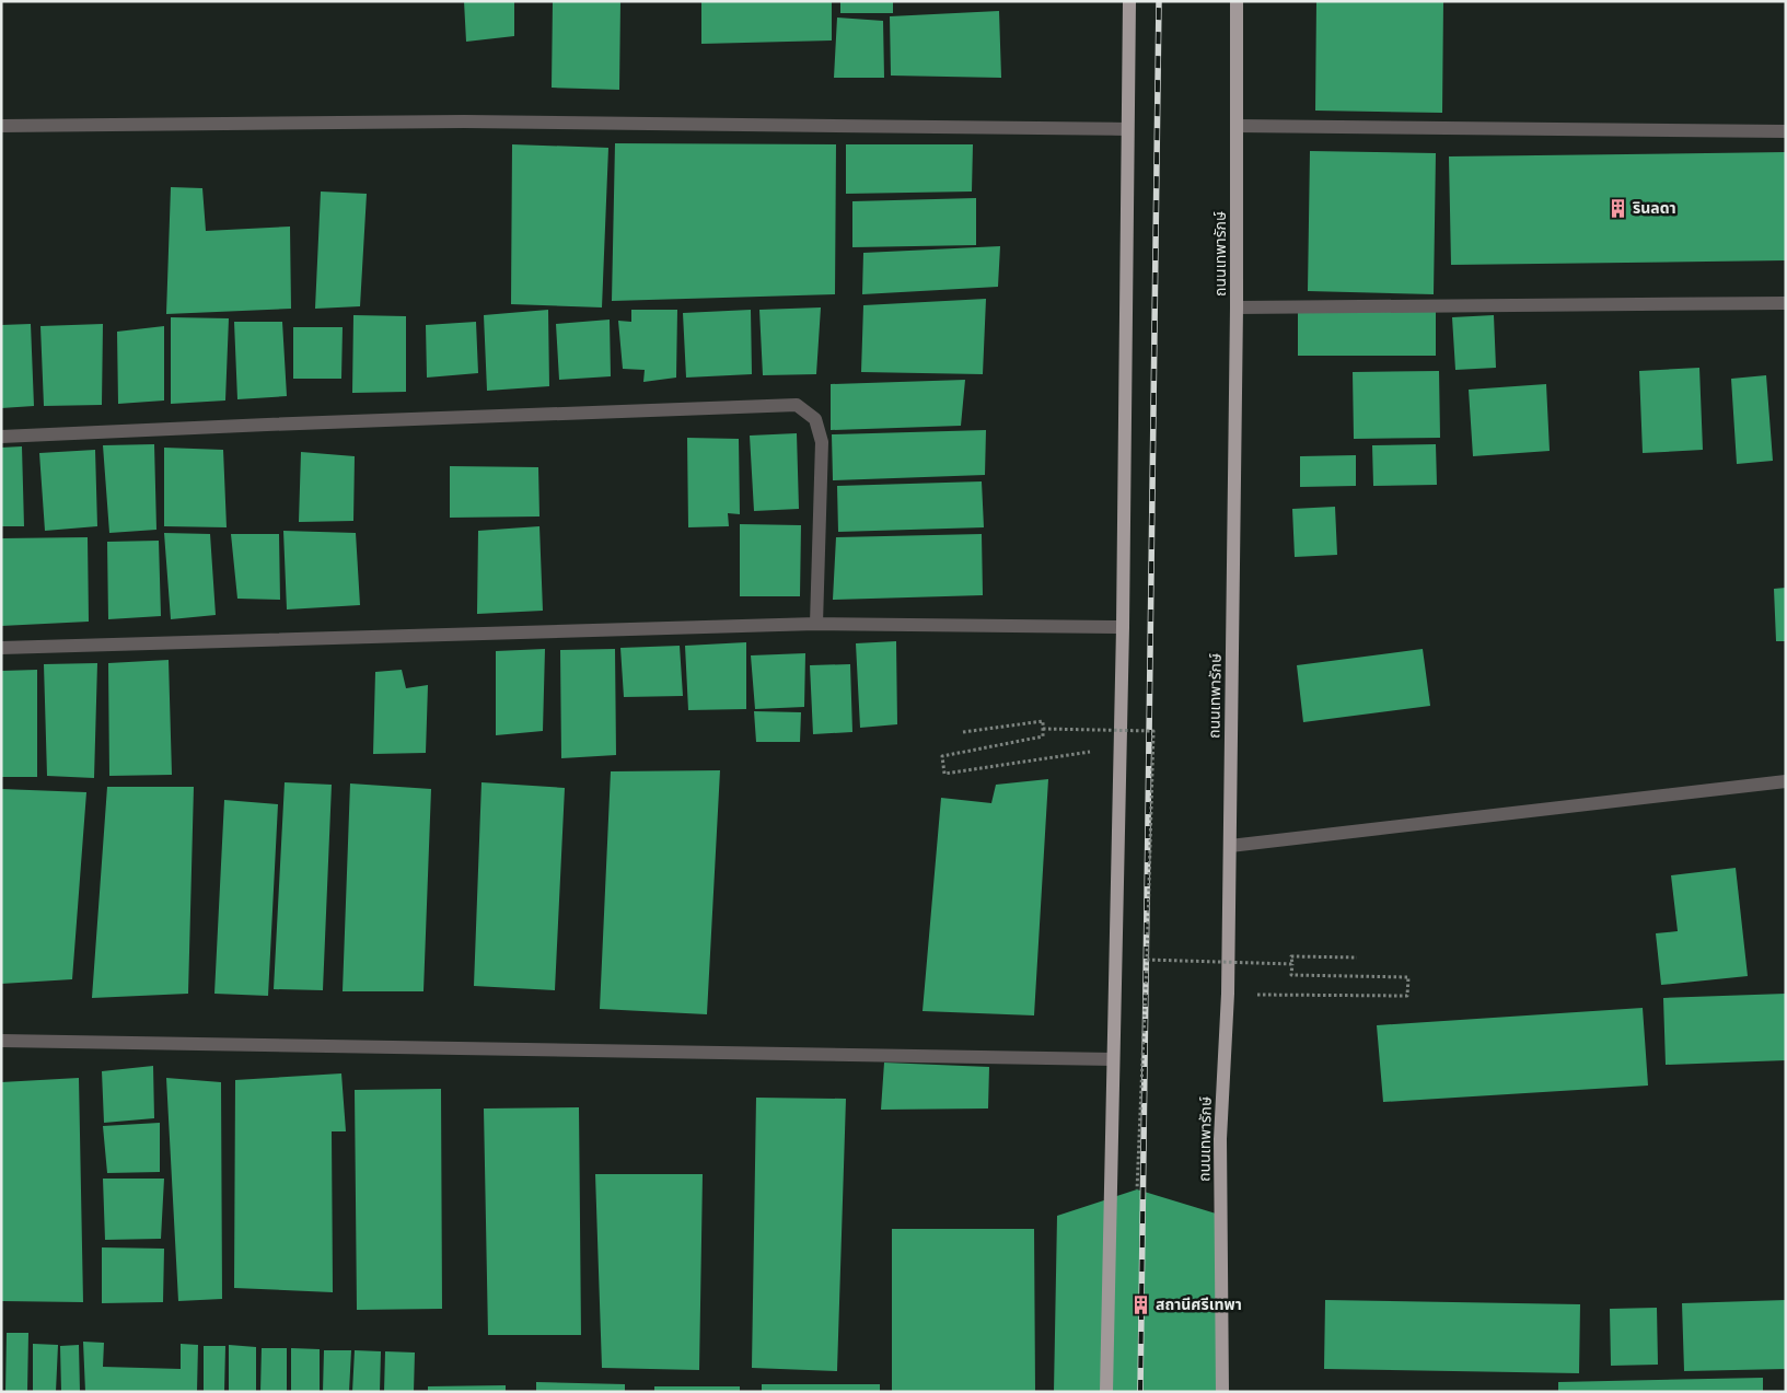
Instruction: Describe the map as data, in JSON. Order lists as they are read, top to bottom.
{
  "streets": {
    "main road": ["ถนนเทพารักษ์"]
  },
  "places": {
    "building": ["รินลดา", "สถานีศรีเทพา"]
  }
}
